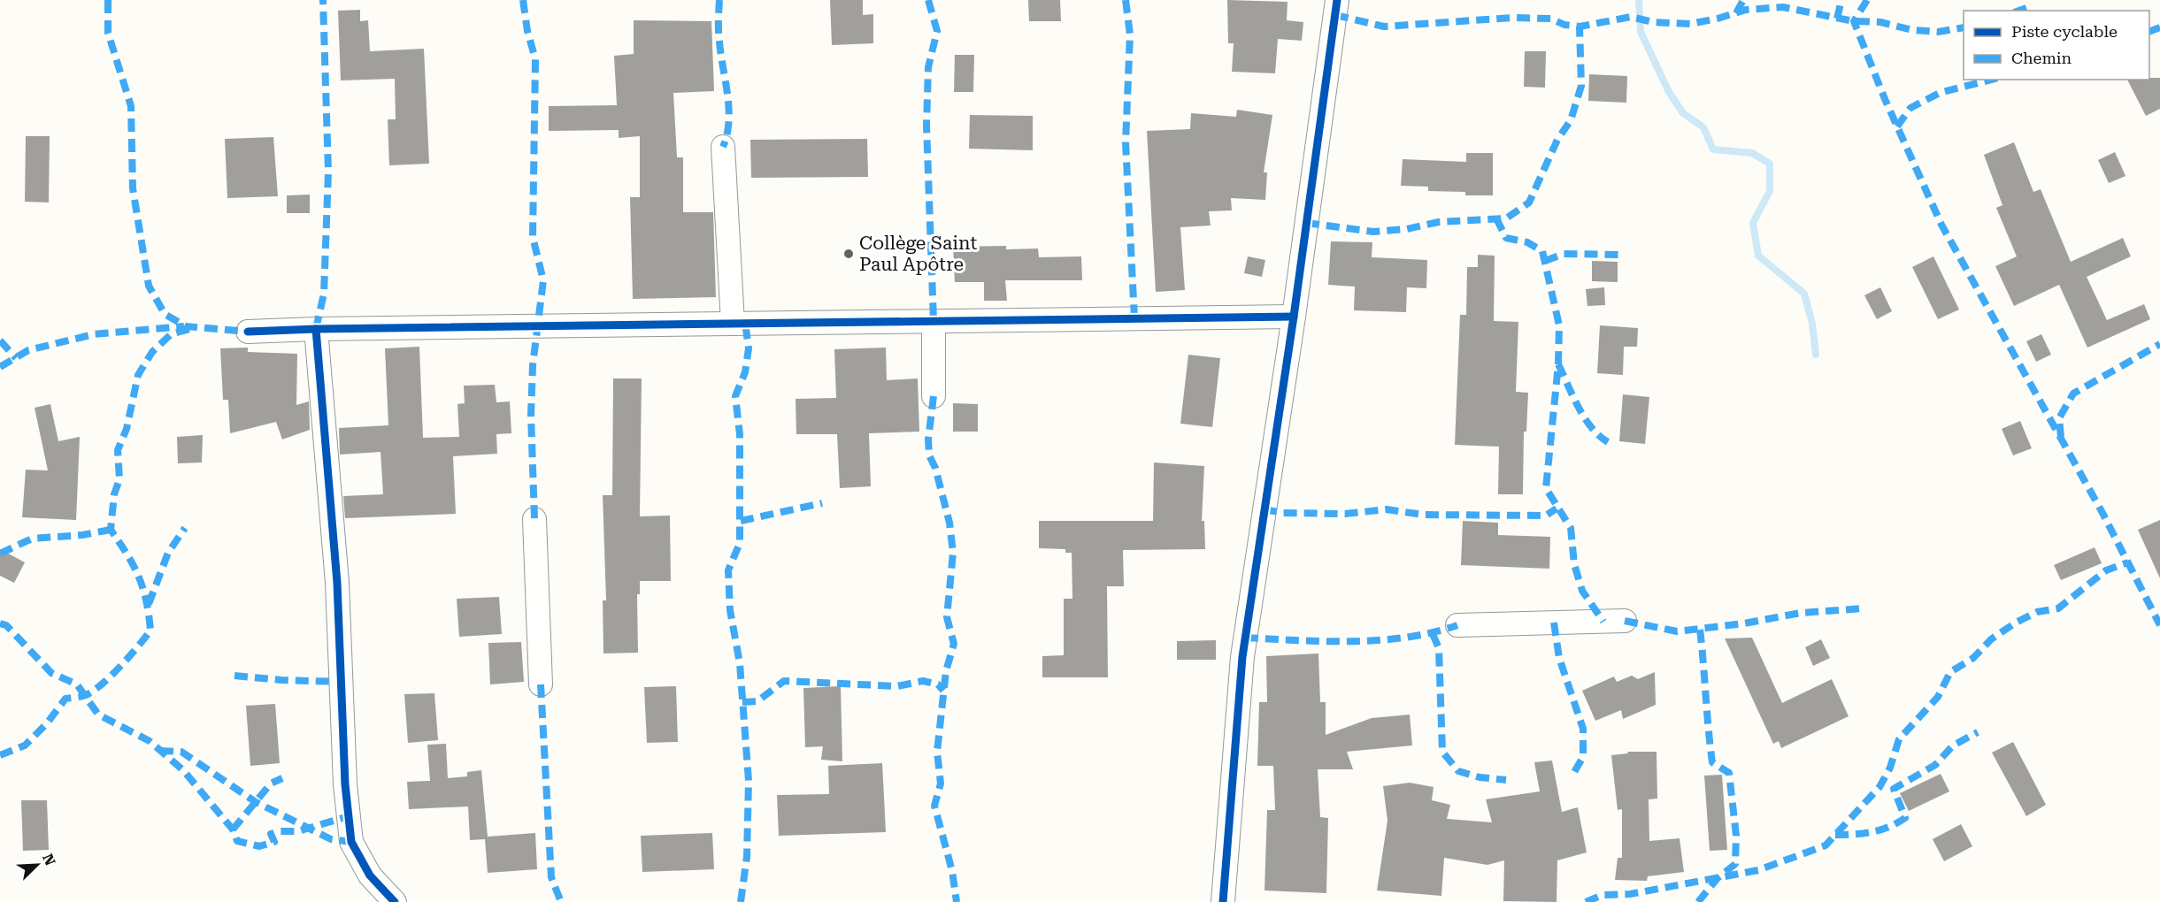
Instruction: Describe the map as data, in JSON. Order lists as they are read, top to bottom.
{
  "places": ["Collège Saint Paul Apôtre"],
  "legend": ["Piste cyclable", "Chemin"],
  "north": "top right"
}
